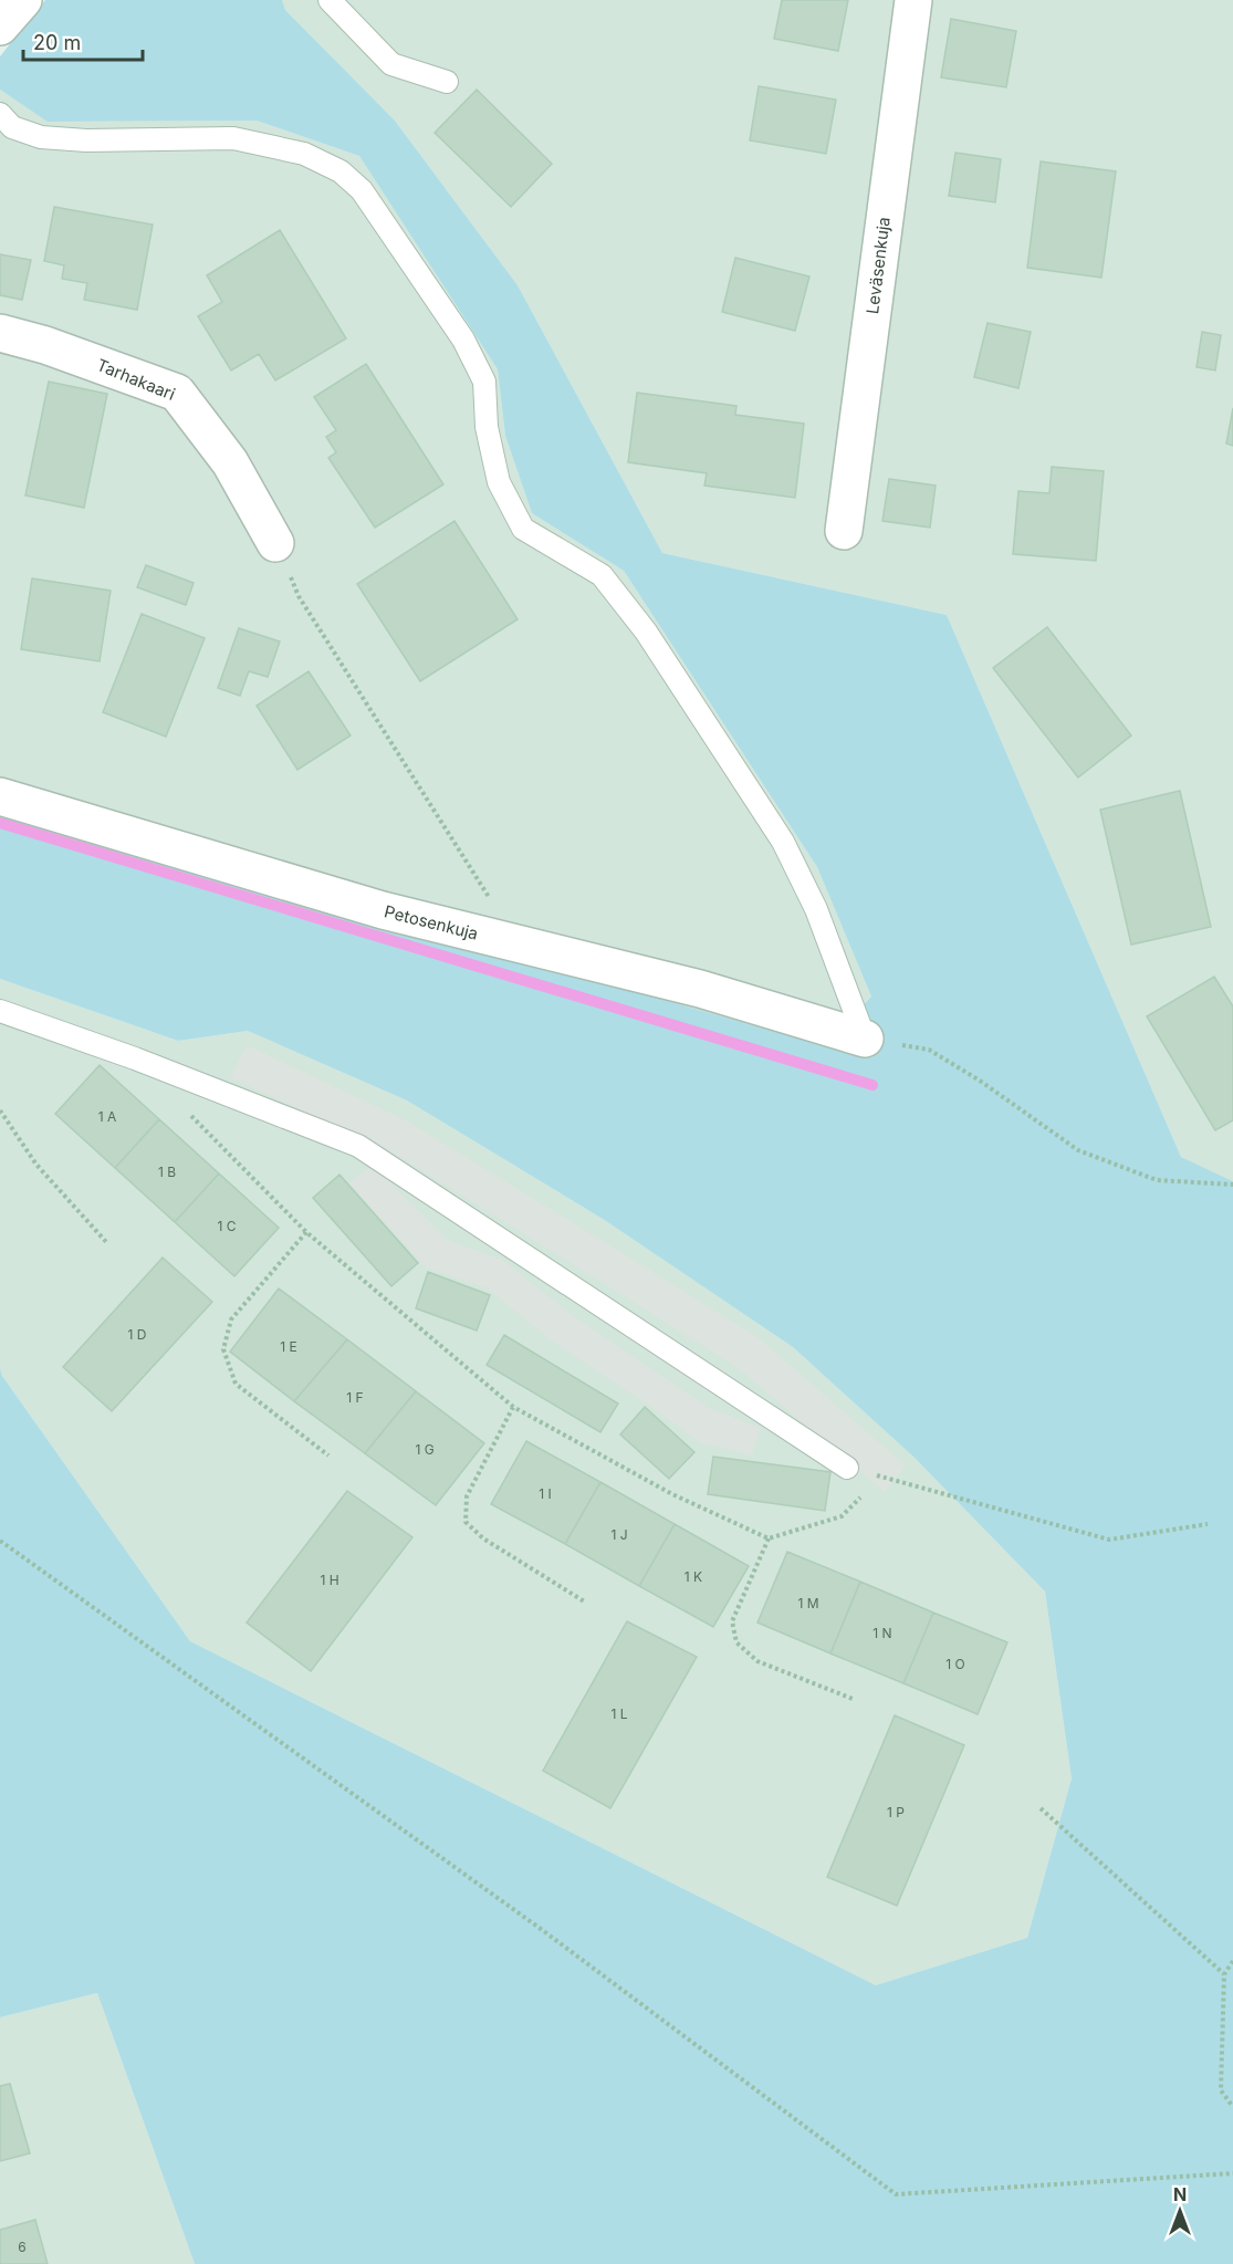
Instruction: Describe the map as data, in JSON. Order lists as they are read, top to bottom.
{
  "streets": {
    "street": ["Leväsenkuja", "Tarhakaari", "Petosenkuja"]
  },
  "house_numbers": [
    "1 A",
    "1 B",
    "1 C",
    "1 D",
    "1 E",
    "1 F",
    "1 G",
    "1 I",
    "1 J",
    "1 K",
    "1 H",
    "1 M",
    "1 N",
    "1 O",
    "1 L",
    "1 P",
    "6"
  ],
  "scale_bar": "20 m",
  "north": "top"
}
